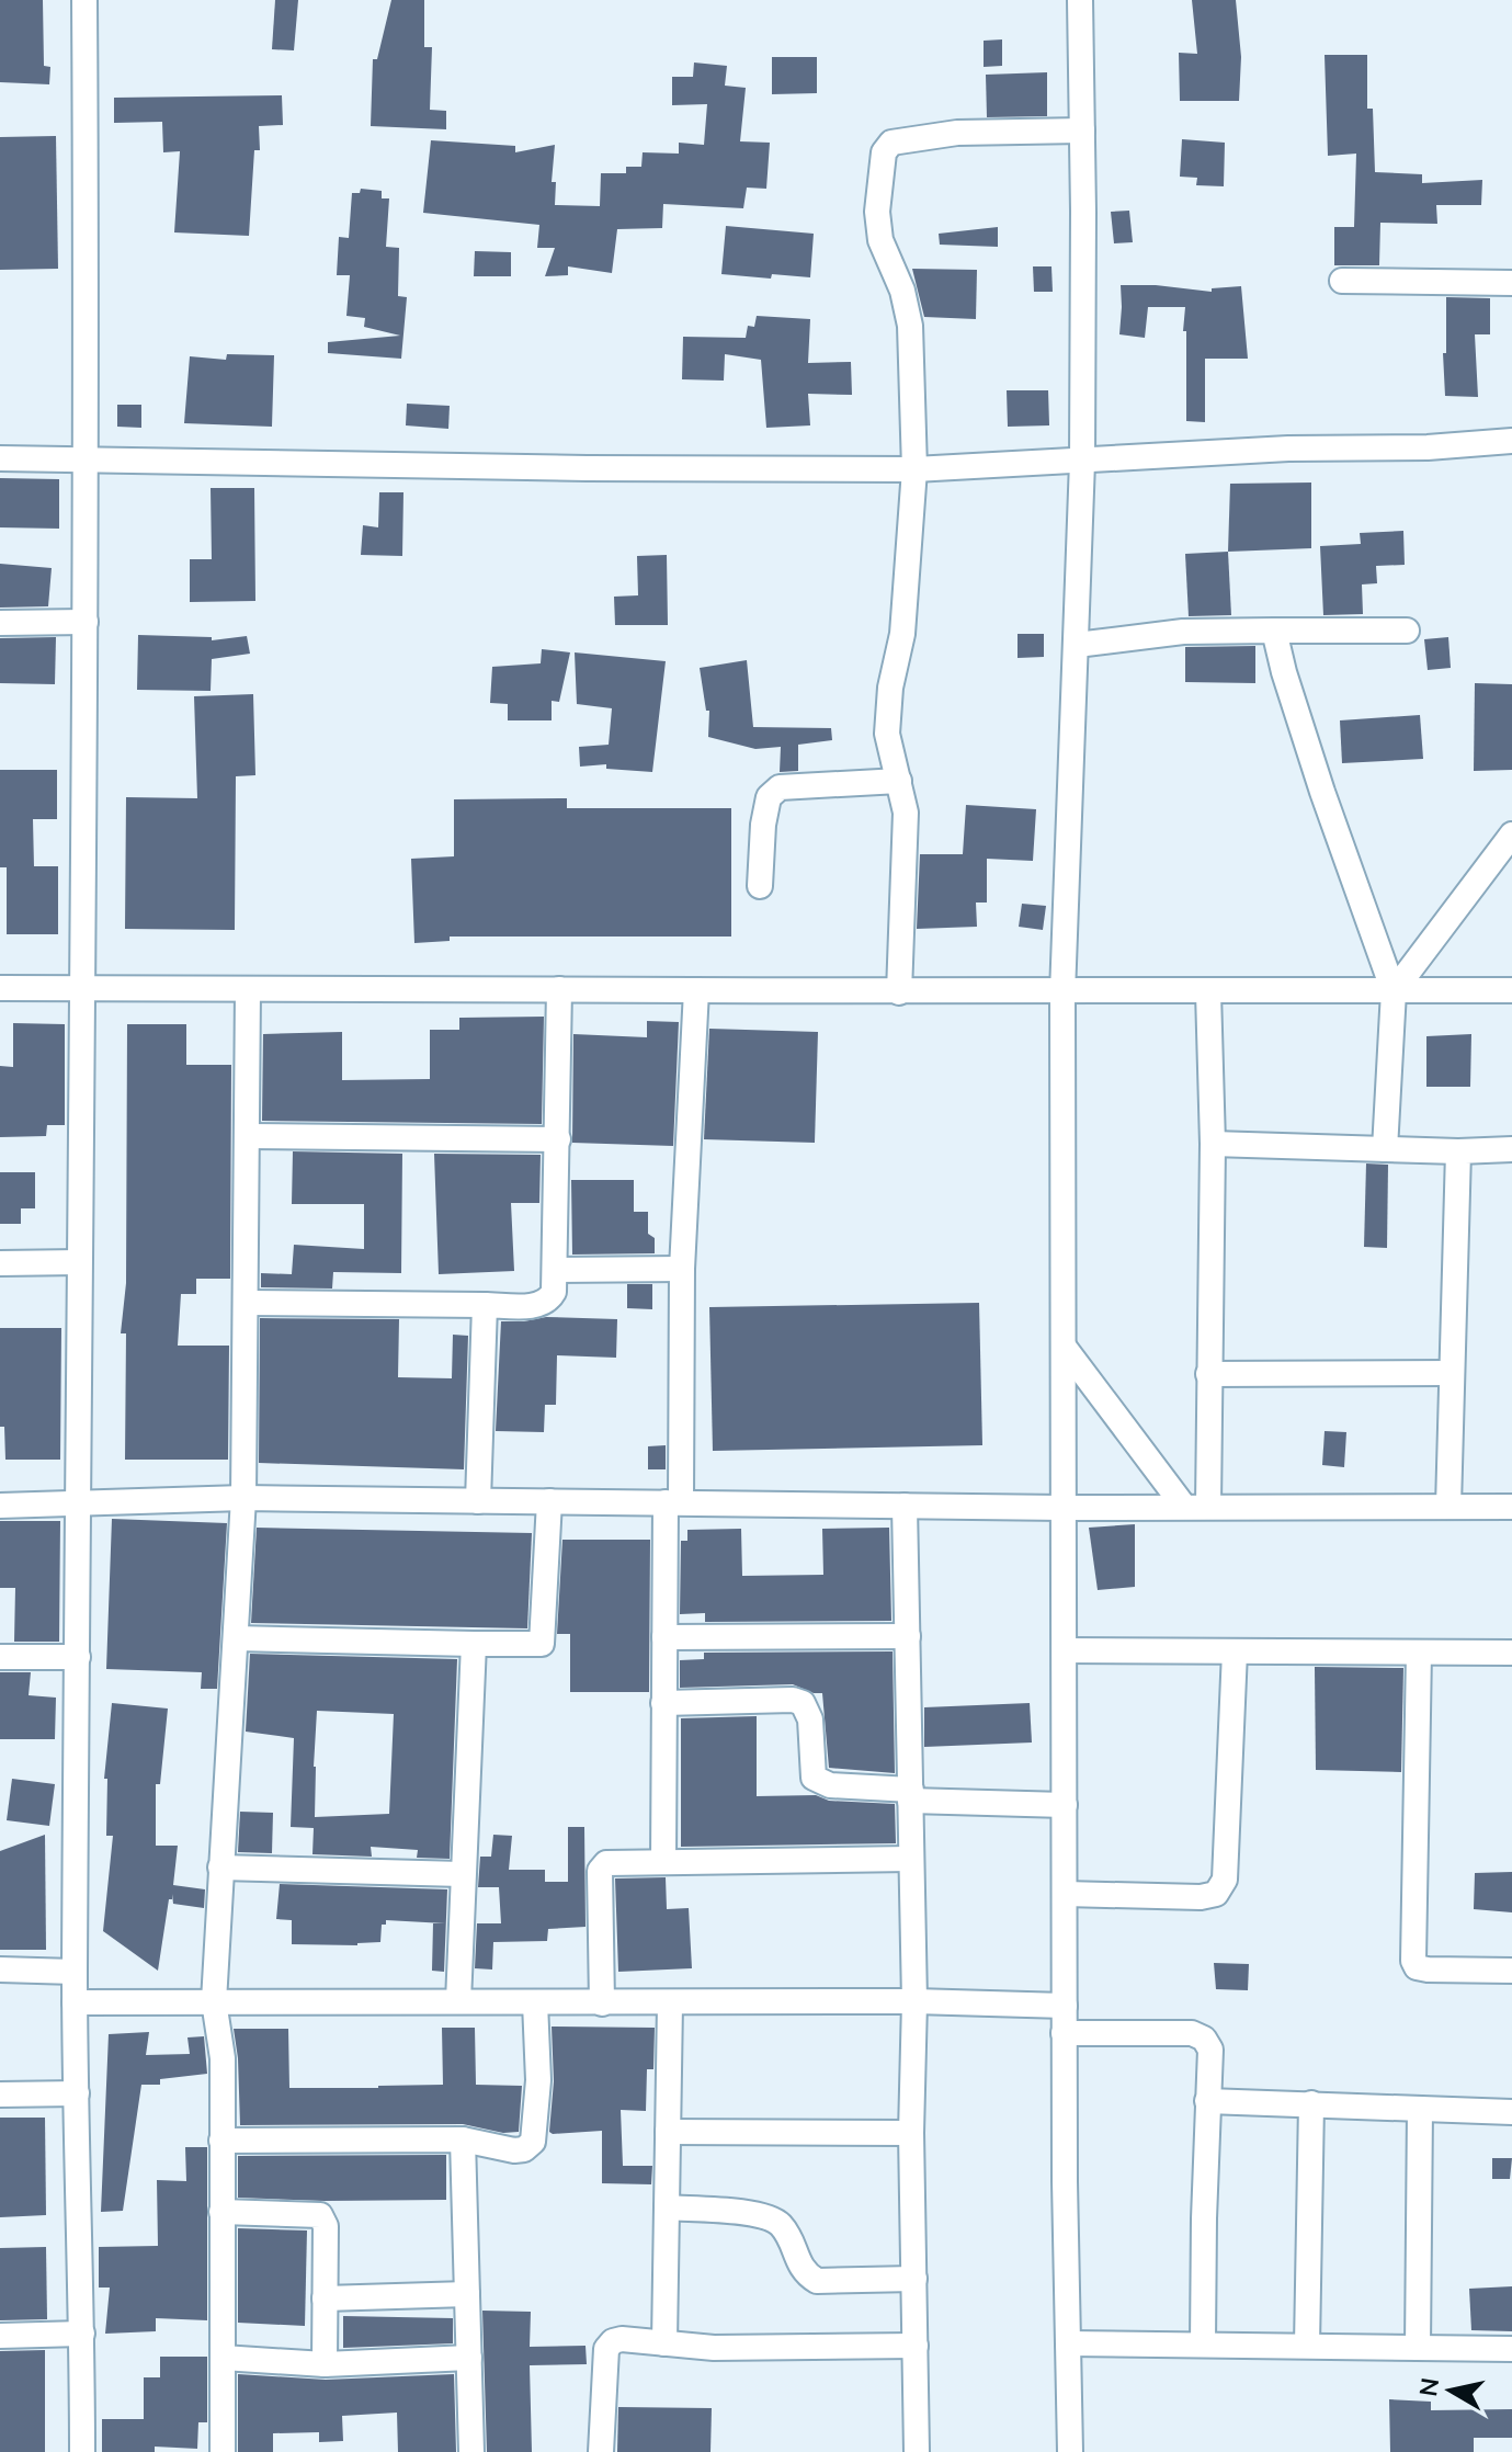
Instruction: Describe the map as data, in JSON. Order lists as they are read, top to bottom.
{
  "north": "left"
}
